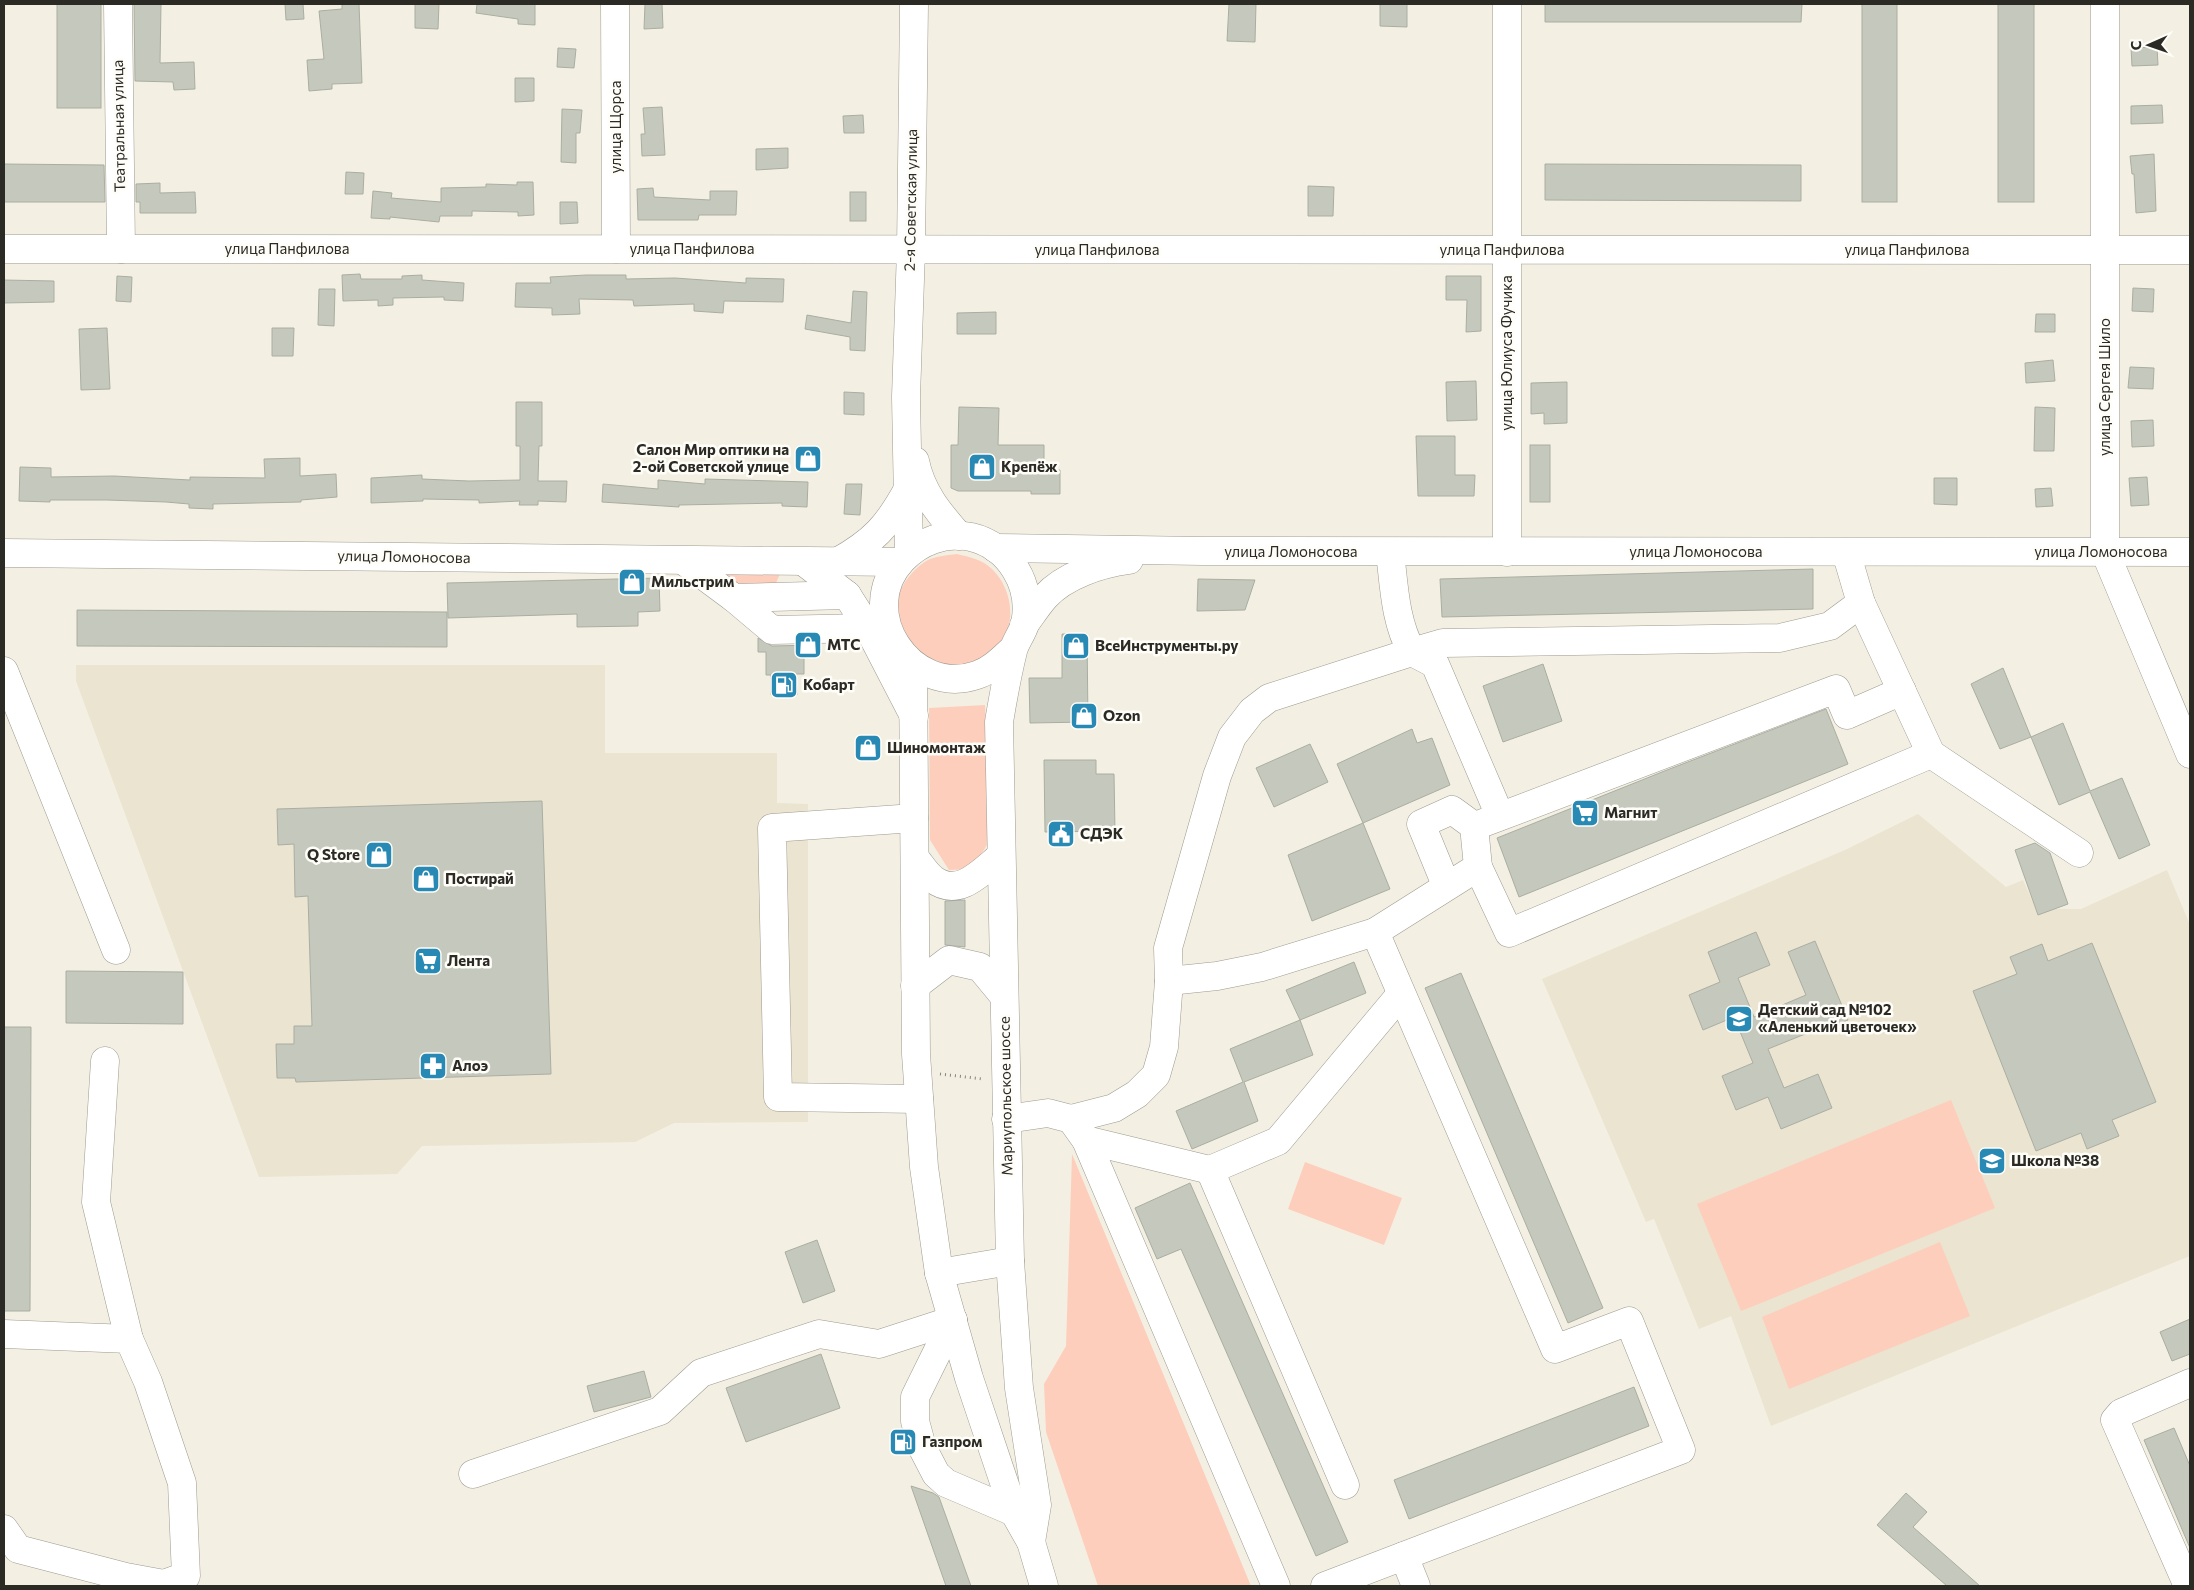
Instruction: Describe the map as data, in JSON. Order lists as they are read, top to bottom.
{
  "streets": {
    "street": [
      "Театральная улица",
      "улица Щорса",
      "2-я Советская улица",
      "улица Панфилова",
      "улица Юлиуса Фучика",
      "улица Сергея Шило",
      "улица Ломоносова",
      "Мариупольское шоссе"
    ]
  },
  "crossings": [
    ["Театральная улица", "улица Панфилова"],
    ["улица Щорса", "улица Панфилова"],
    ["2-я Советская улица", "улица Панфилова"],
    ["2-я Советская улица", "улица Ломоносова"],
    ["2-я Советская улица", "Мариупольское шоссе"],
    ["улица Панфилова", "улица Юлиуса Фучика"],
    ["улица Панфилова", "улица Сергея Шило"],
    ["улица Юлиуса Фучика", "улица Ломоносова"],
    ["улица Сергея Шило", "улица Ломоносова"],
    ["улица Ломоносова", "Мариупольское шоссе"]
  ],
  "places": {
    "shop": [
      "Салон Мир оптики на 2-ой Советской улице",
      "Крепёж",
      "Мильстрим",
      "МТС",
      "ВсеИнструменты.ру",
      "Ozon",
      "Шиномонтаж",
      "Q Store",
      "Постирай"
    ],
    "fuel station": ["Кобарт", "Газпром"],
    "supermarket": ["Магнит", "Лента"],
    "public building": ["СДЭК"],
    "school or university": ["Детский сад №102 «Аленький цветочек»", "Школа №38"],
    "pharmacy": ["Алоэ"]
  },
  "north": "left"
}
